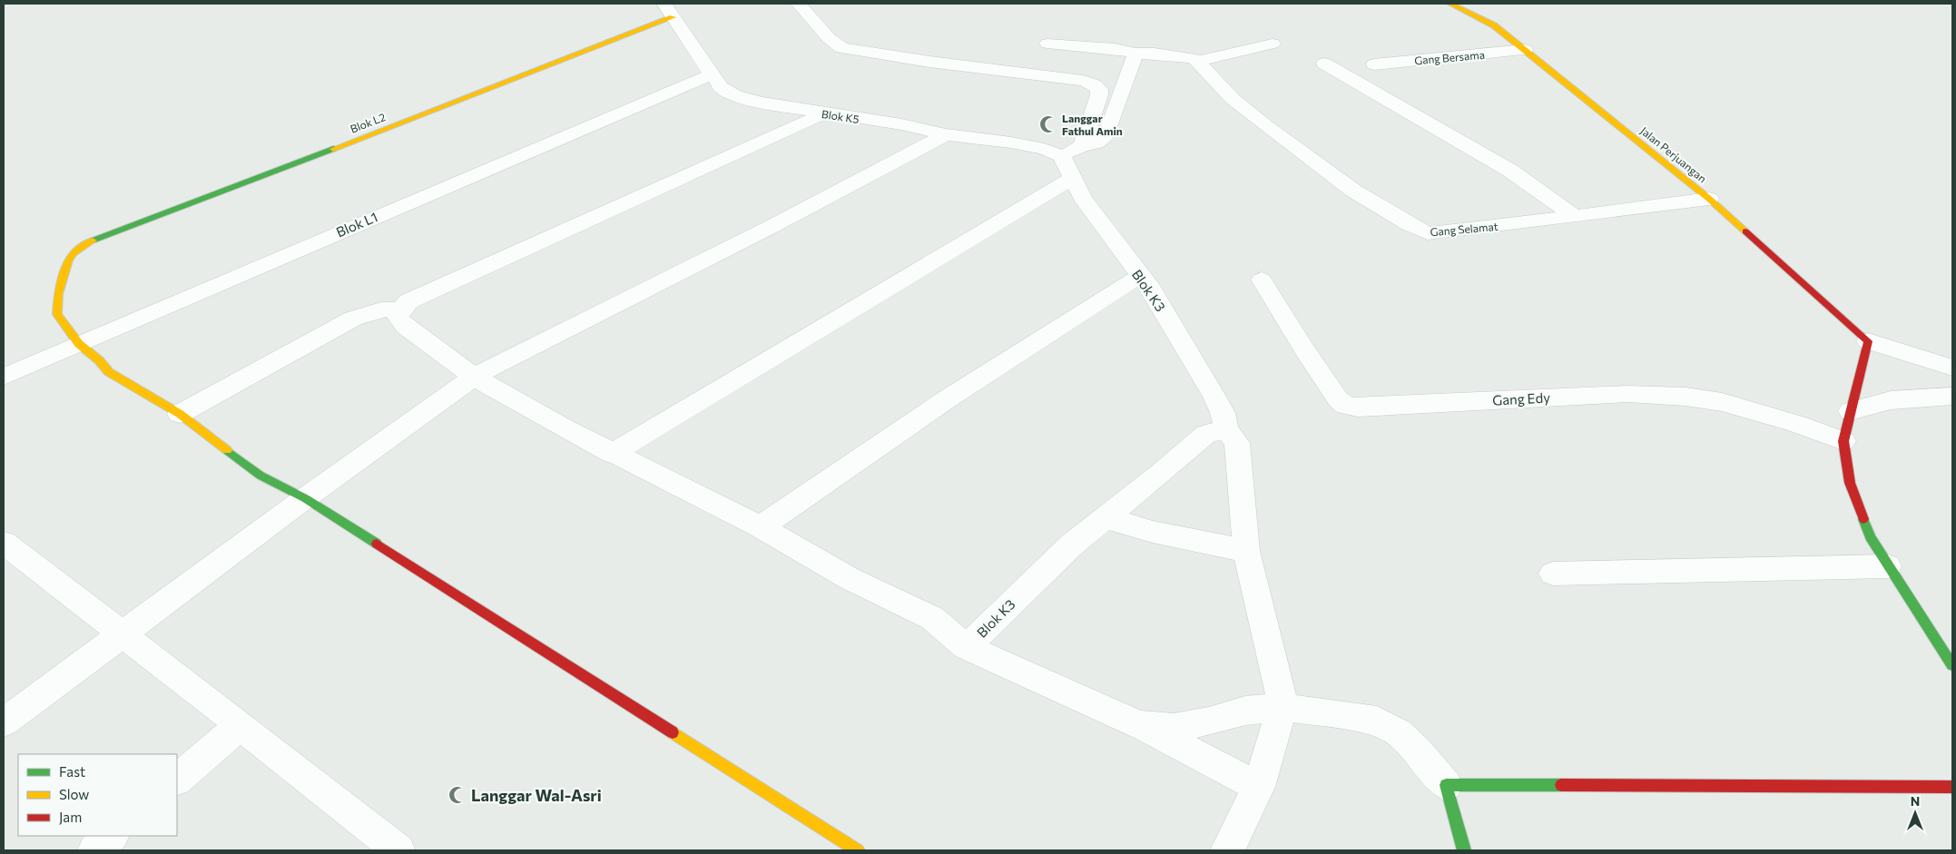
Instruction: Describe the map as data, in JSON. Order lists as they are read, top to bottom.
{
  "streets": {
    "street": [
      "Gang Bersama",
      "Blok K5",
      "Blok L2",
      "Jalan Perjuangan",
      "Blok L1",
      "Gang Selamat",
      "Blok K3",
      "Gang Edy"
    ]
  },
  "crossings": [
    ["Gang Bersama", "Jalan Perjuangan"],
    ["Blok K5", "Blok L2"],
    ["Blok K5", "Blok L1"],
    ["Blok K5", "Blok K3"],
    ["Blok L2", "Blok L1"],
    ["Jalan Perjuangan", "Gang Selamat"]
  ],
  "places": {
    "mosque": ["Langgar Fathul Amin", "Langgar Wal-Asri"]
  },
  "legend": ["Fast", "Slow", "Jam"],
  "north": "top"
}
